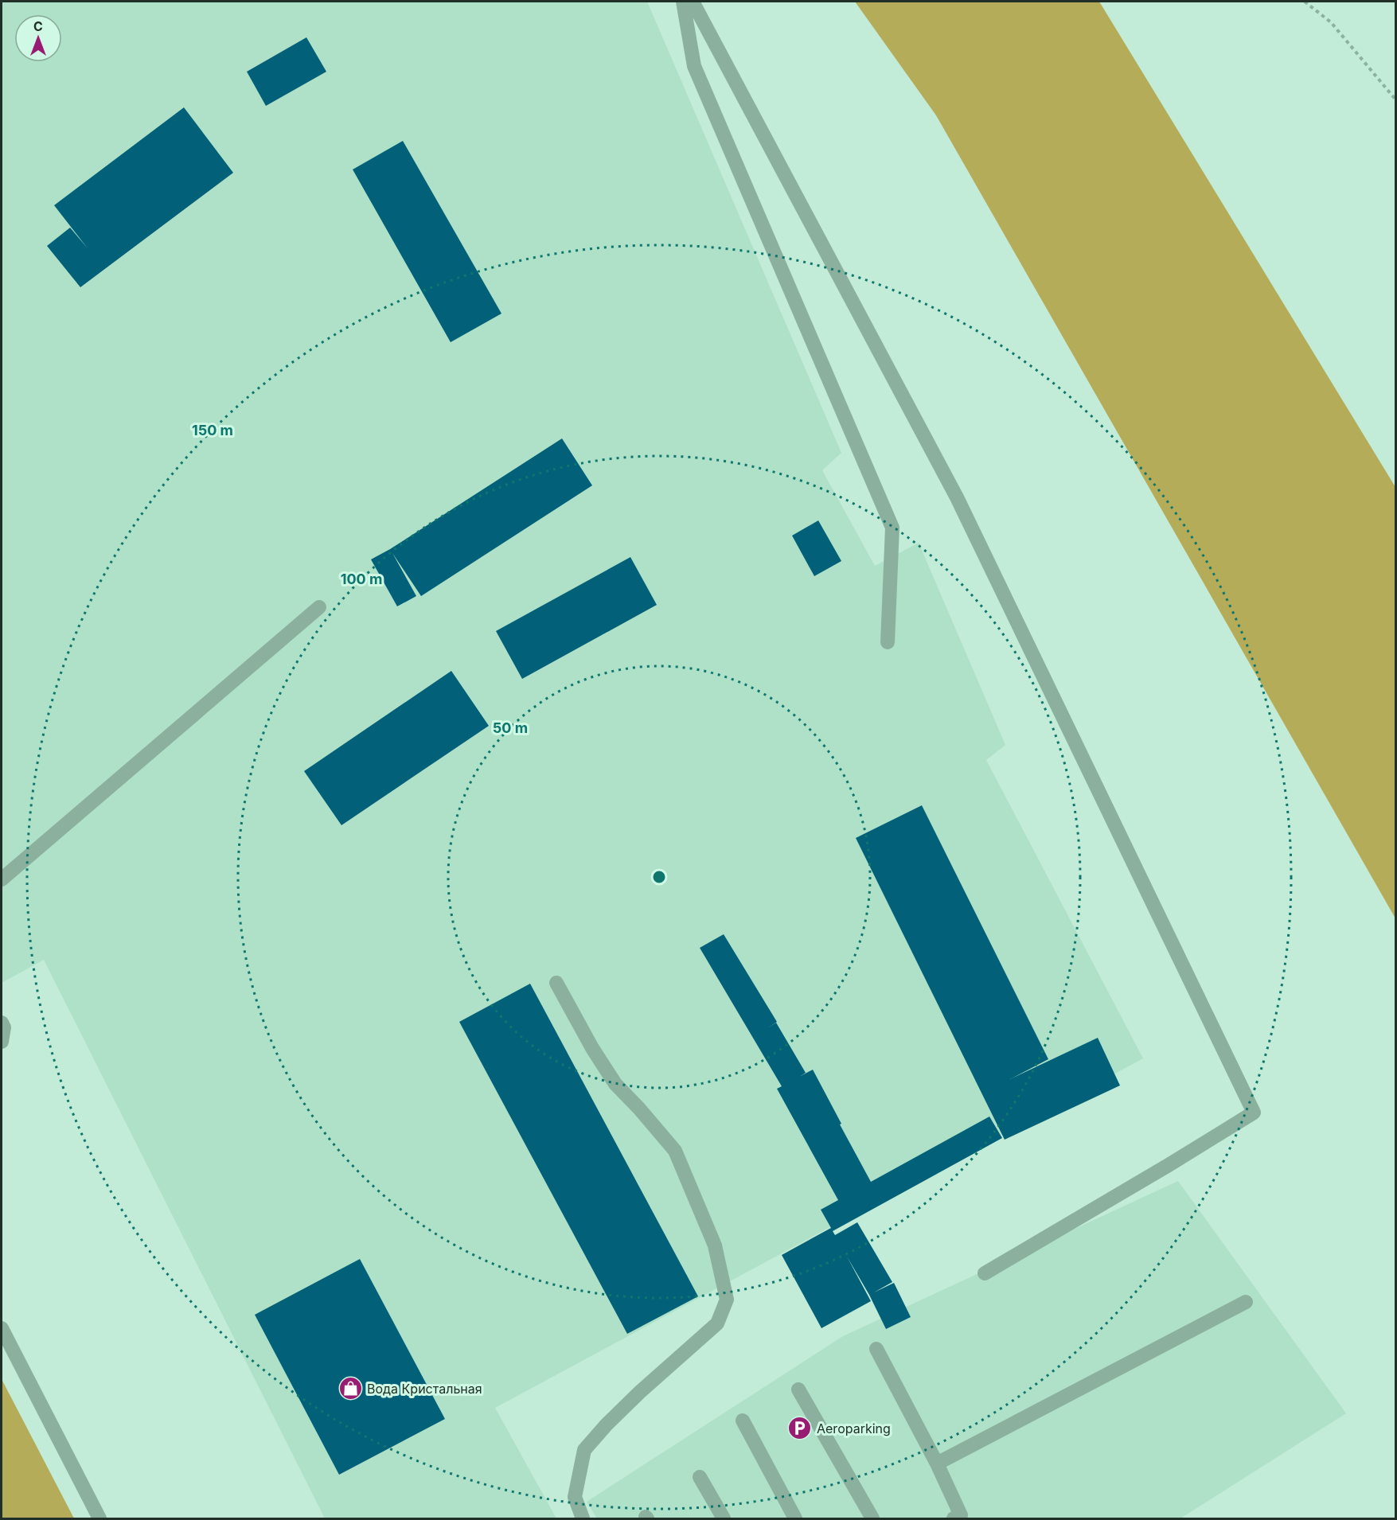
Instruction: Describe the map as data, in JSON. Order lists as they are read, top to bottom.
{
  "places": {
    "shop": ["Вода Кристальная"],
    "parking": ["Aeroparking"]
  },
  "north": "top",
  "rings": ["150 m", "100 m", "50 m"]
}
